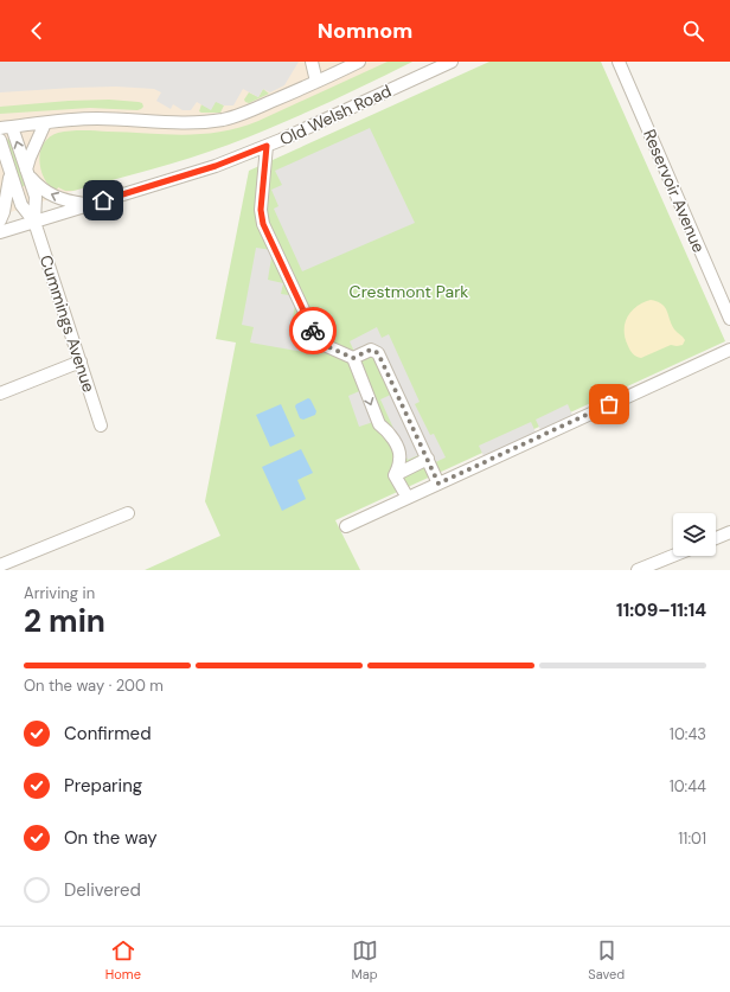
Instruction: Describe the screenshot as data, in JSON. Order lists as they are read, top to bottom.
{
  "streets": {
    "street": ["Old Welsh Road", "Reservoir Avenue", "Cummings Avenue"]
  },
  "crossings": [
    ["Old Welsh Road", "Cummings Avenue"]
  ],
  "parks": ["Crestmont Park"],
  "page": {
    "header": "Nomnom",
    "heading": ["2 min", "Arriving in", "11:09–11:14"],
    "bar": "On the way · 200 m",
    "list": [
      ["Confirmed", "10:43"],
      ["Preparing", "10:44"],
      ["On the way", "11:01"],
      "Delivered"
    ],
    "tabs": ["Home", "Map", "Saved"]
  }
}
